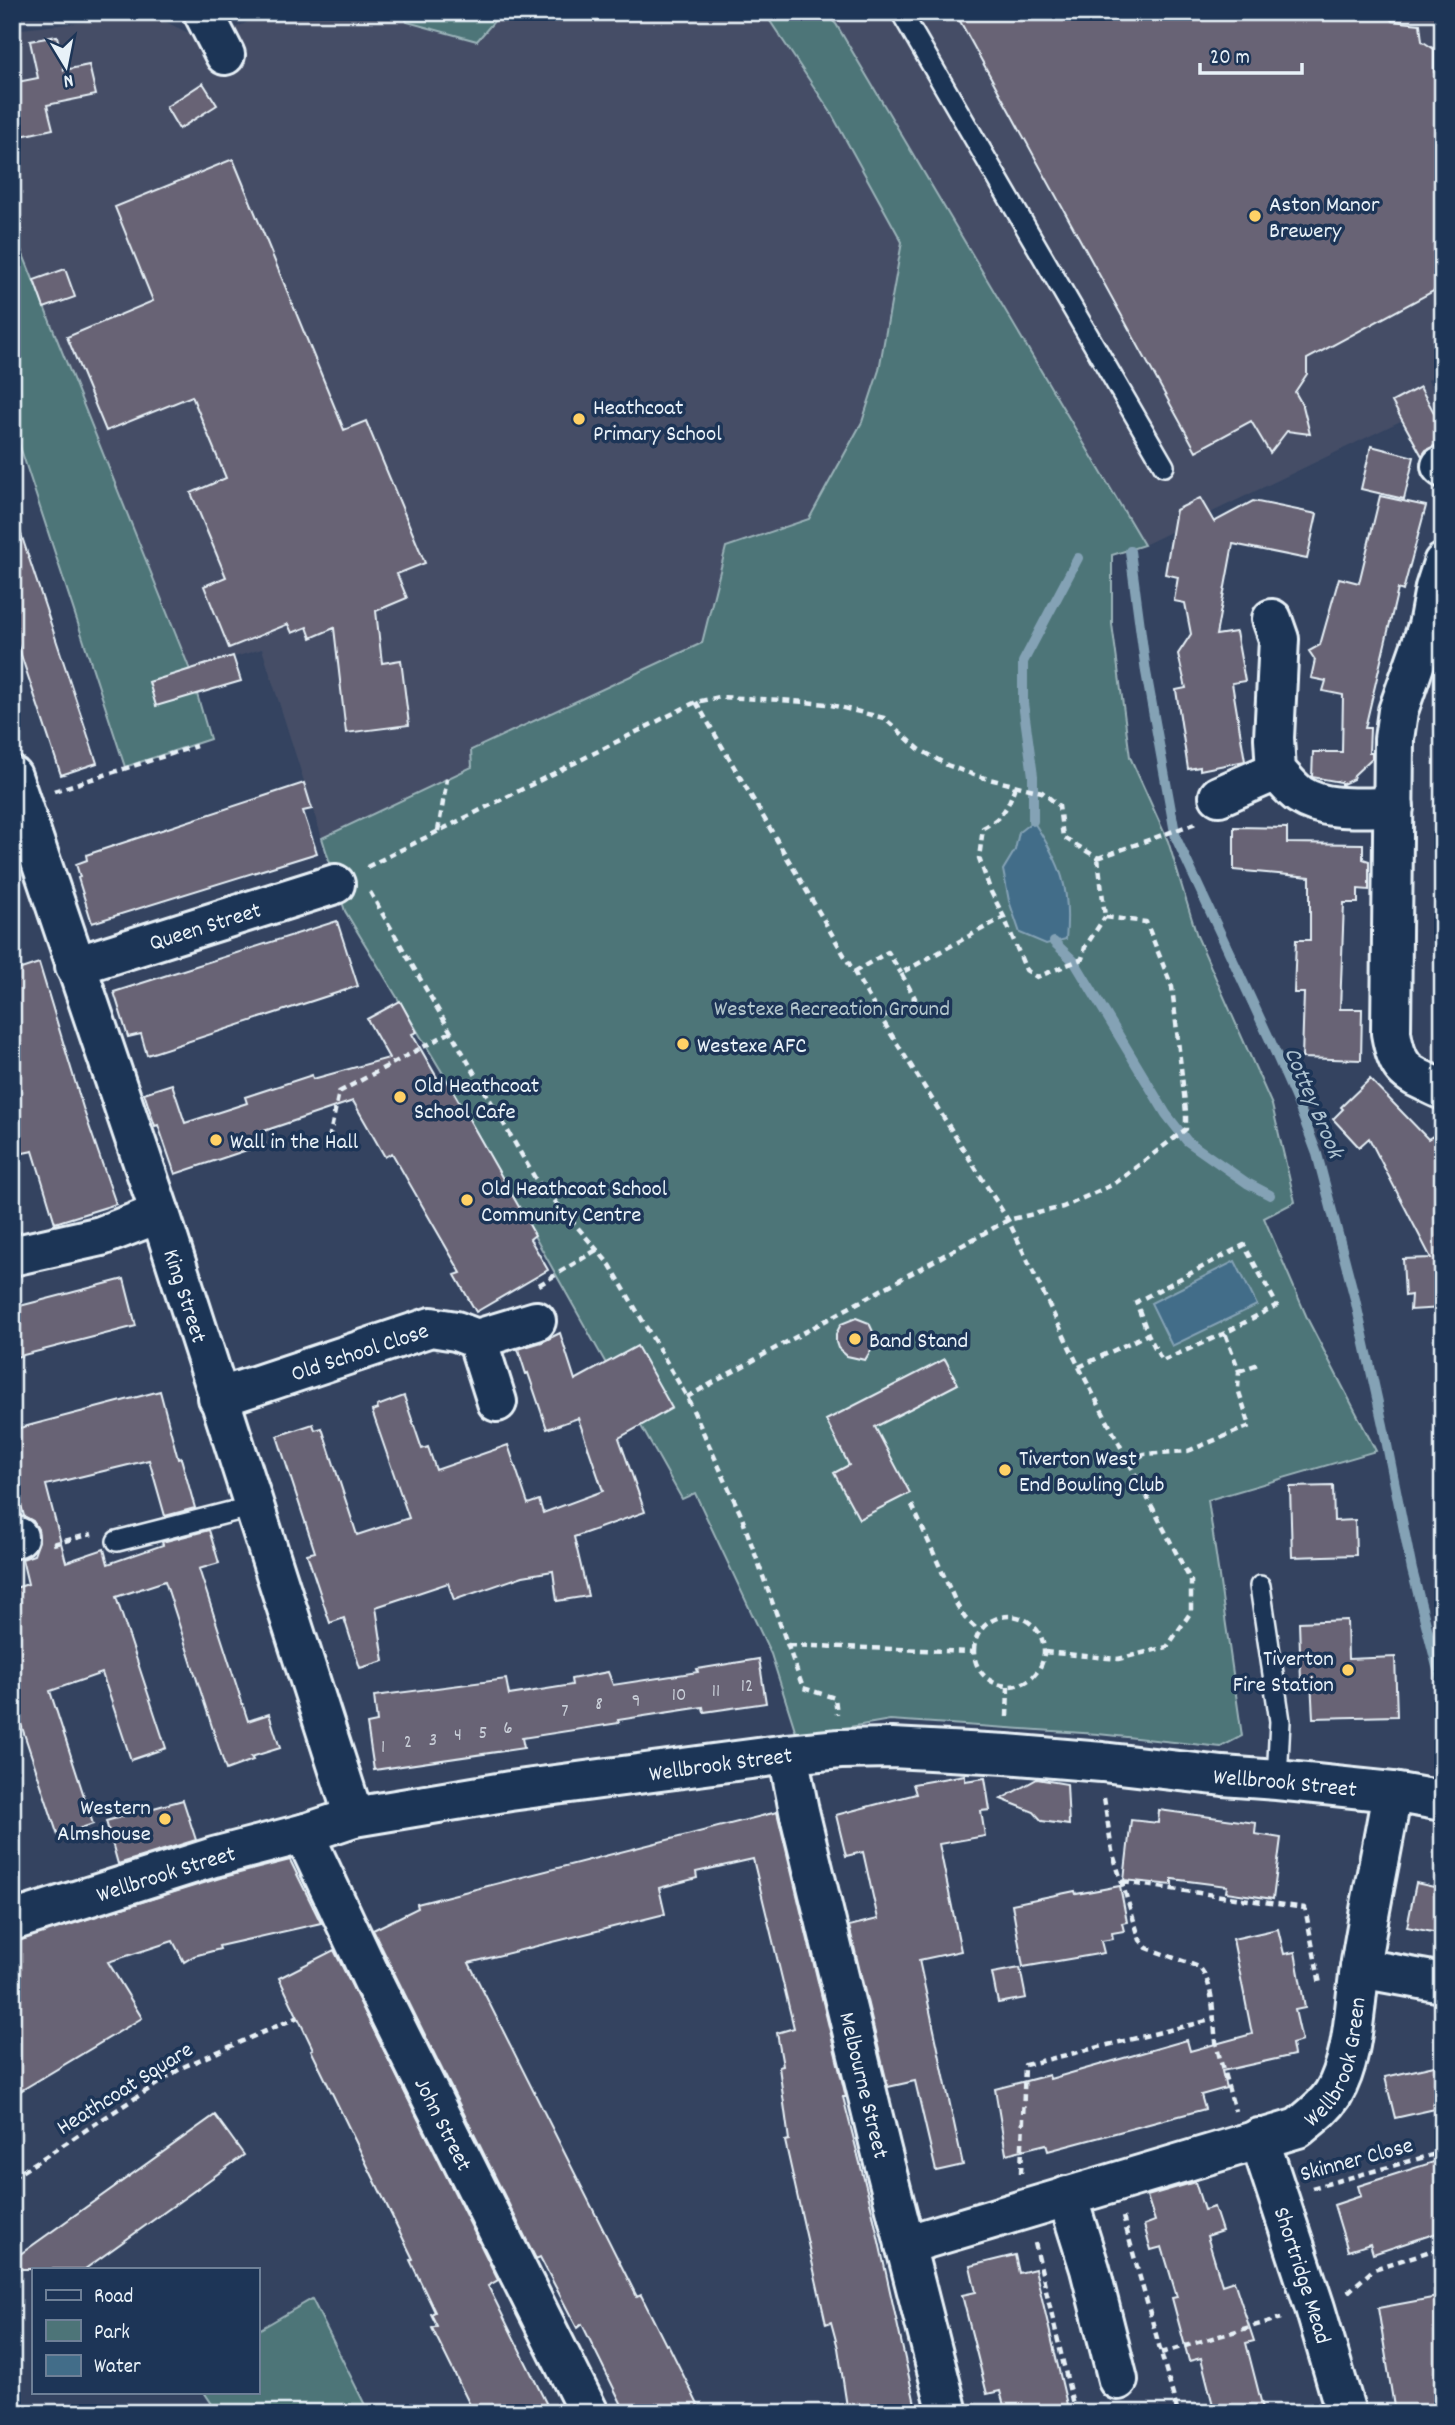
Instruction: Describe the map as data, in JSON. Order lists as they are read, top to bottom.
{
  "streets": {
    "street": [
      "Queen Street",
      "King Street",
      "Old School Close",
      "Wellbrook Street",
      "Wellbrook Green",
      "Melbourne Street",
      "John Street",
      "Shortridge Mead"
    ],
    "path": ["Heathcoat Square", "Skinner Close"]
  },
  "crossings": [
    ["Queen Street", "King Street"],
    ["King Street", "Old School Close"],
    ["King Street", "Wellbrook Street"],
    ["Wellbrook Street", "Wellbrook Green"],
    ["Wellbrook Street", "Melbourne Street"],
    ["Wellbrook Street", "John Street"],
    ["Wellbrook Green", "Melbourne Street"],
    ["Wellbrook Green", "Shortridge Mead"],
    ["Skinner Close", "Shortridge Mead"]
  ],
  "water": ["Cottey Brook"],
  "parks": ["Westexe Recreation Ground"],
  "places": [
    "Aston Manor Brewery",
    "Heathcoat Primary School",
    "Westexe AFC",
    "Old Heathcoat School Cafe",
    "Wall in the Hall",
    "Old Heathcoat School Community Centre",
    "Band Stand",
    "Tiverton West End Bowling Club",
    "Tiverton Fire Station",
    "Western Almshouse"
  ],
  "house_numbers": [
    "12",
    "11",
    "10",
    "9",
    "8",
    "7",
    "6",
    "5",
    "4",
    "3",
    "2",
    "1"
  ],
  "legend": ["Road", "Park", "Water"],
  "scale_bar": "20 m",
  "north": "bottom"
}
